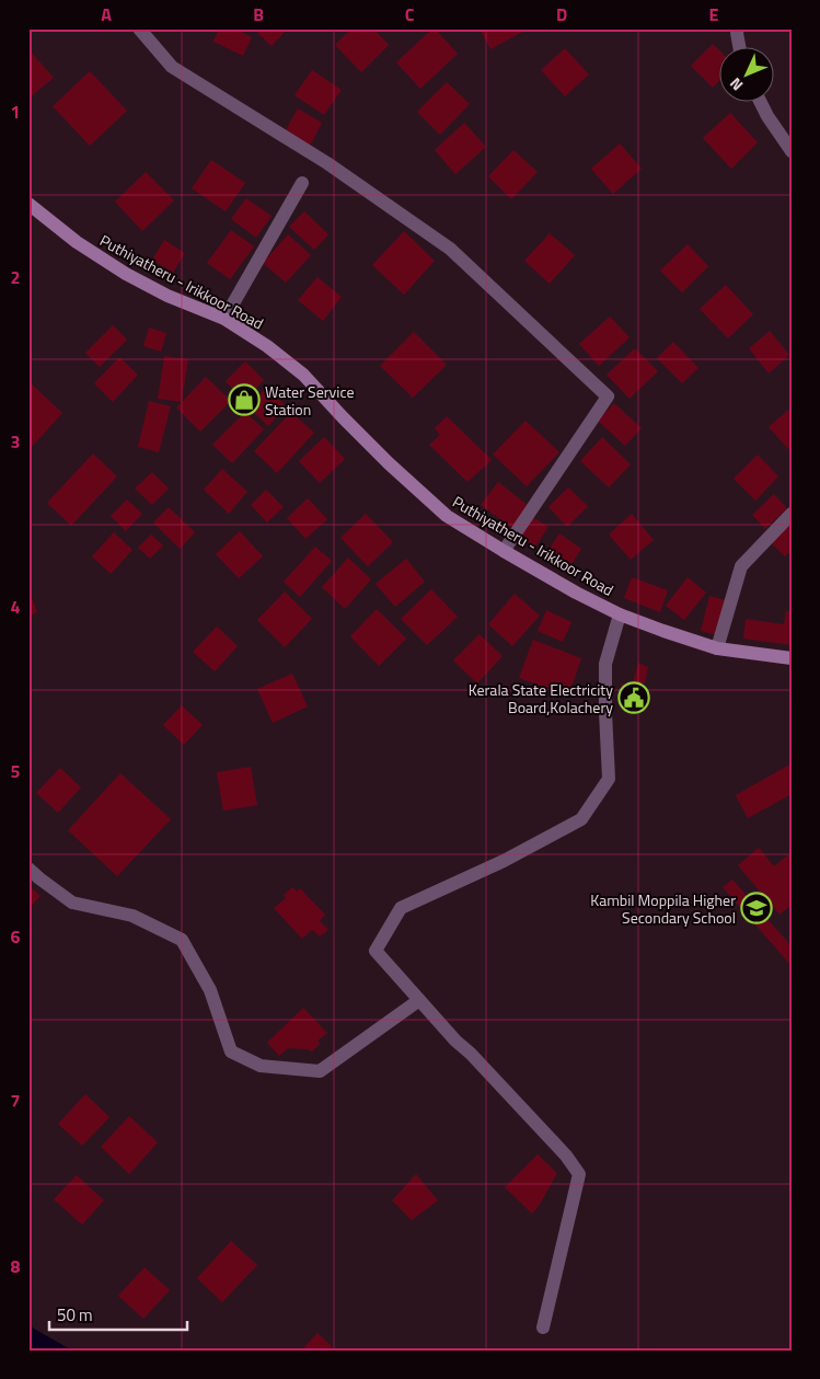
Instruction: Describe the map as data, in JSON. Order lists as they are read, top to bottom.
{
  "streets": {
    "main road": ["Puthiyatheru - Irikkoor Road"]
  },
  "places": {
    "shop": ["Water Service Station"],
    "public building": ["Kerala State Electricity Board,Kolachery"],
    "school or university": ["Kambil Moppila Higher Secondary School"]
  },
  "scale_bar": "50 m",
  "north": "bottom left",
  "grid": {
    "columns": [
      "A",
      "B",
      "C",
      "D",
      "E"
    ],
    "rows": [
      "1",
      "2",
      "3",
      "4",
      "5",
      "6",
      "7",
      "8"
    ]
  }
}
